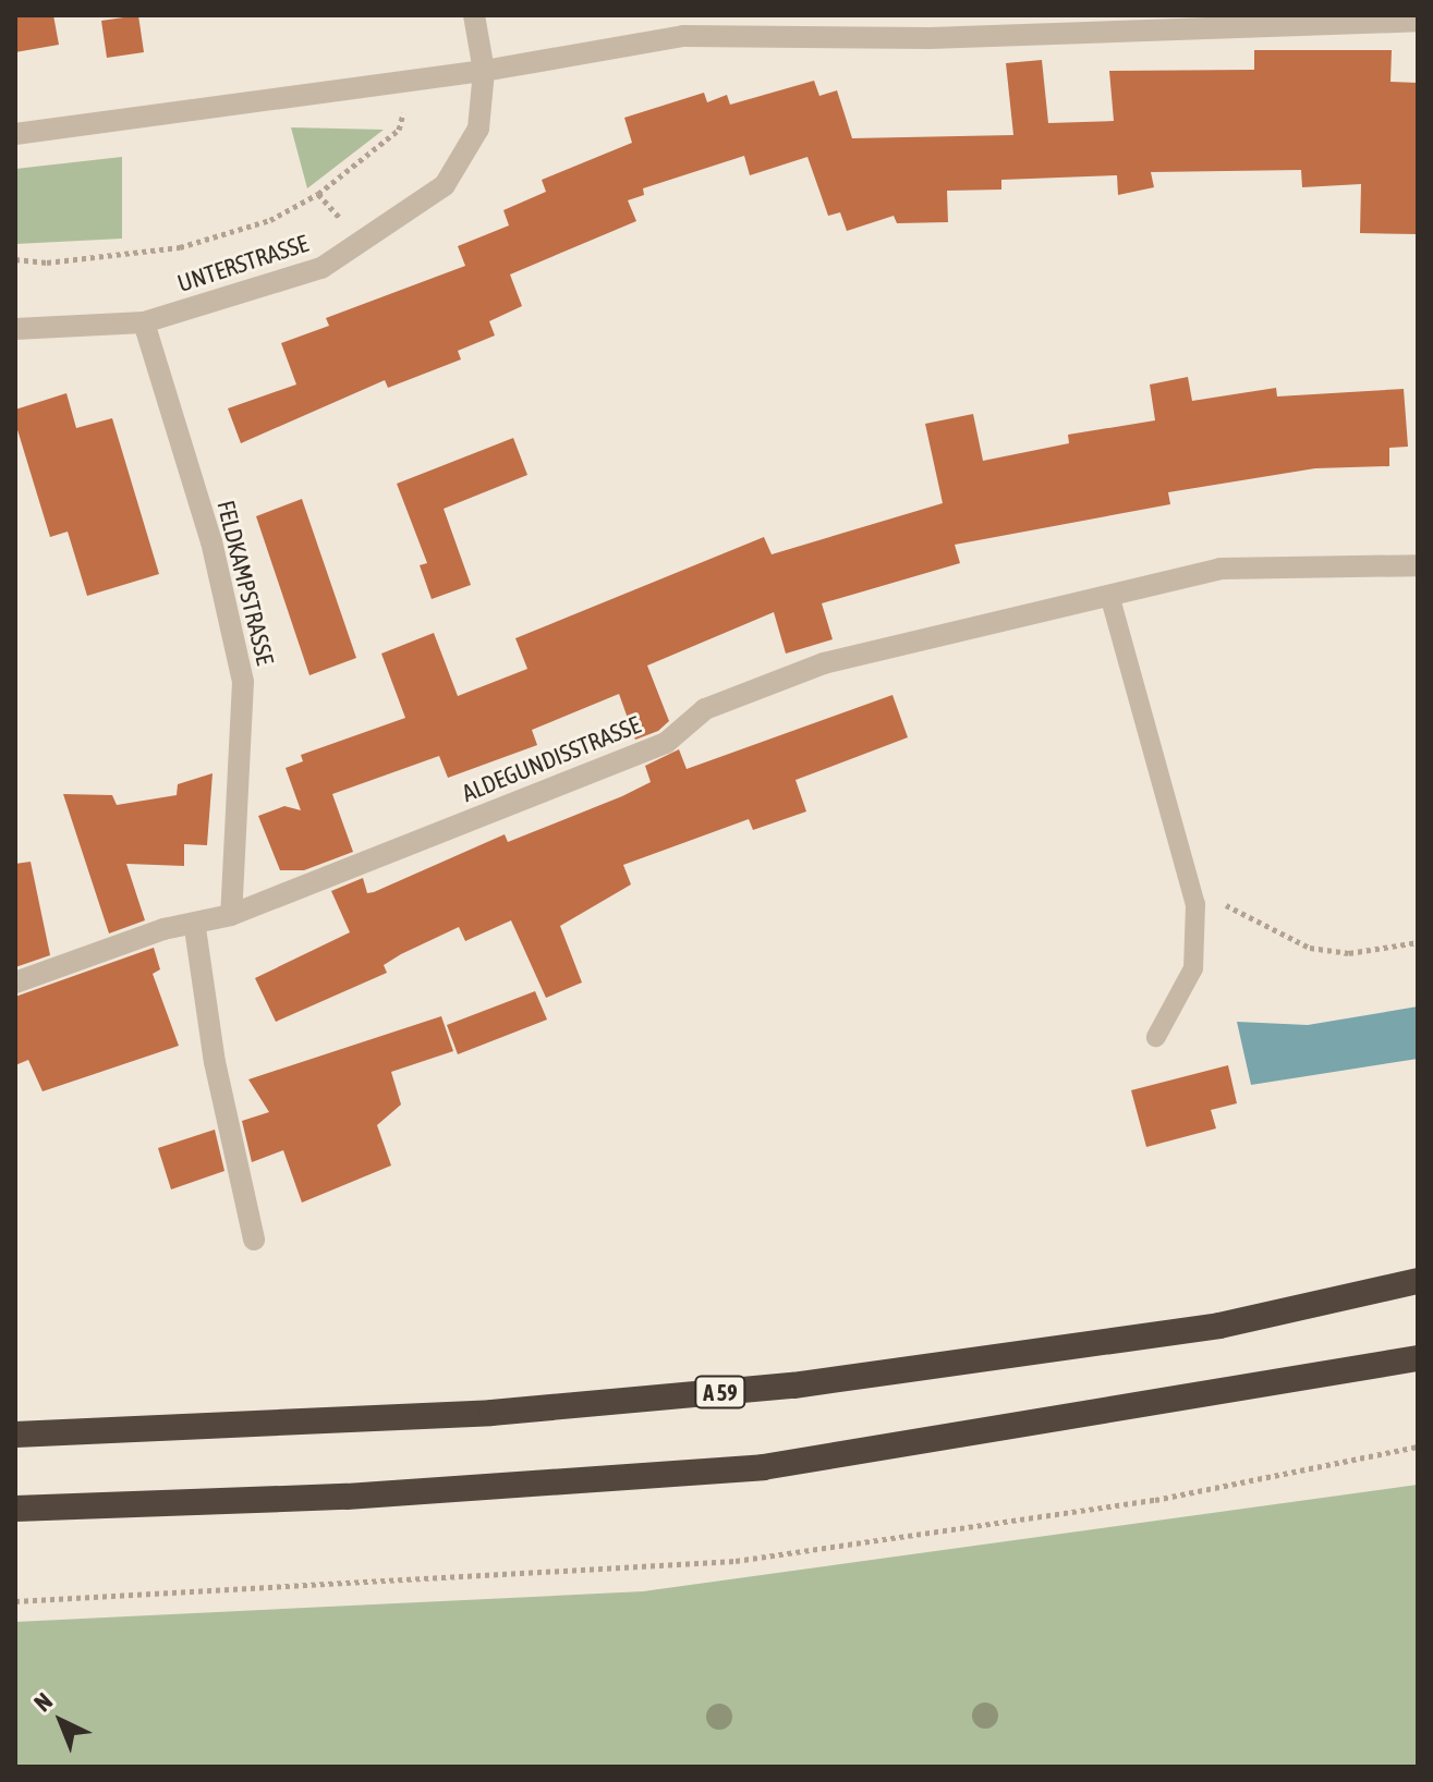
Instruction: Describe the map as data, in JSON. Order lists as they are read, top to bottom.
{
  "streets": {
    "highway": ["A 59"],
    "street": ["UNTERSTRASSE", "FELDKAMPSTRASSE", "ALDEGUNDISSTRASSE"]
  },
  "crossings": [
    ["UNTERSTRASSE", "FELDKAMPSTRASSE"],
    ["FELDKAMPSTRASSE", "ALDEGUNDISSTRASSE"]
  ],
  "north": "top left"
}
